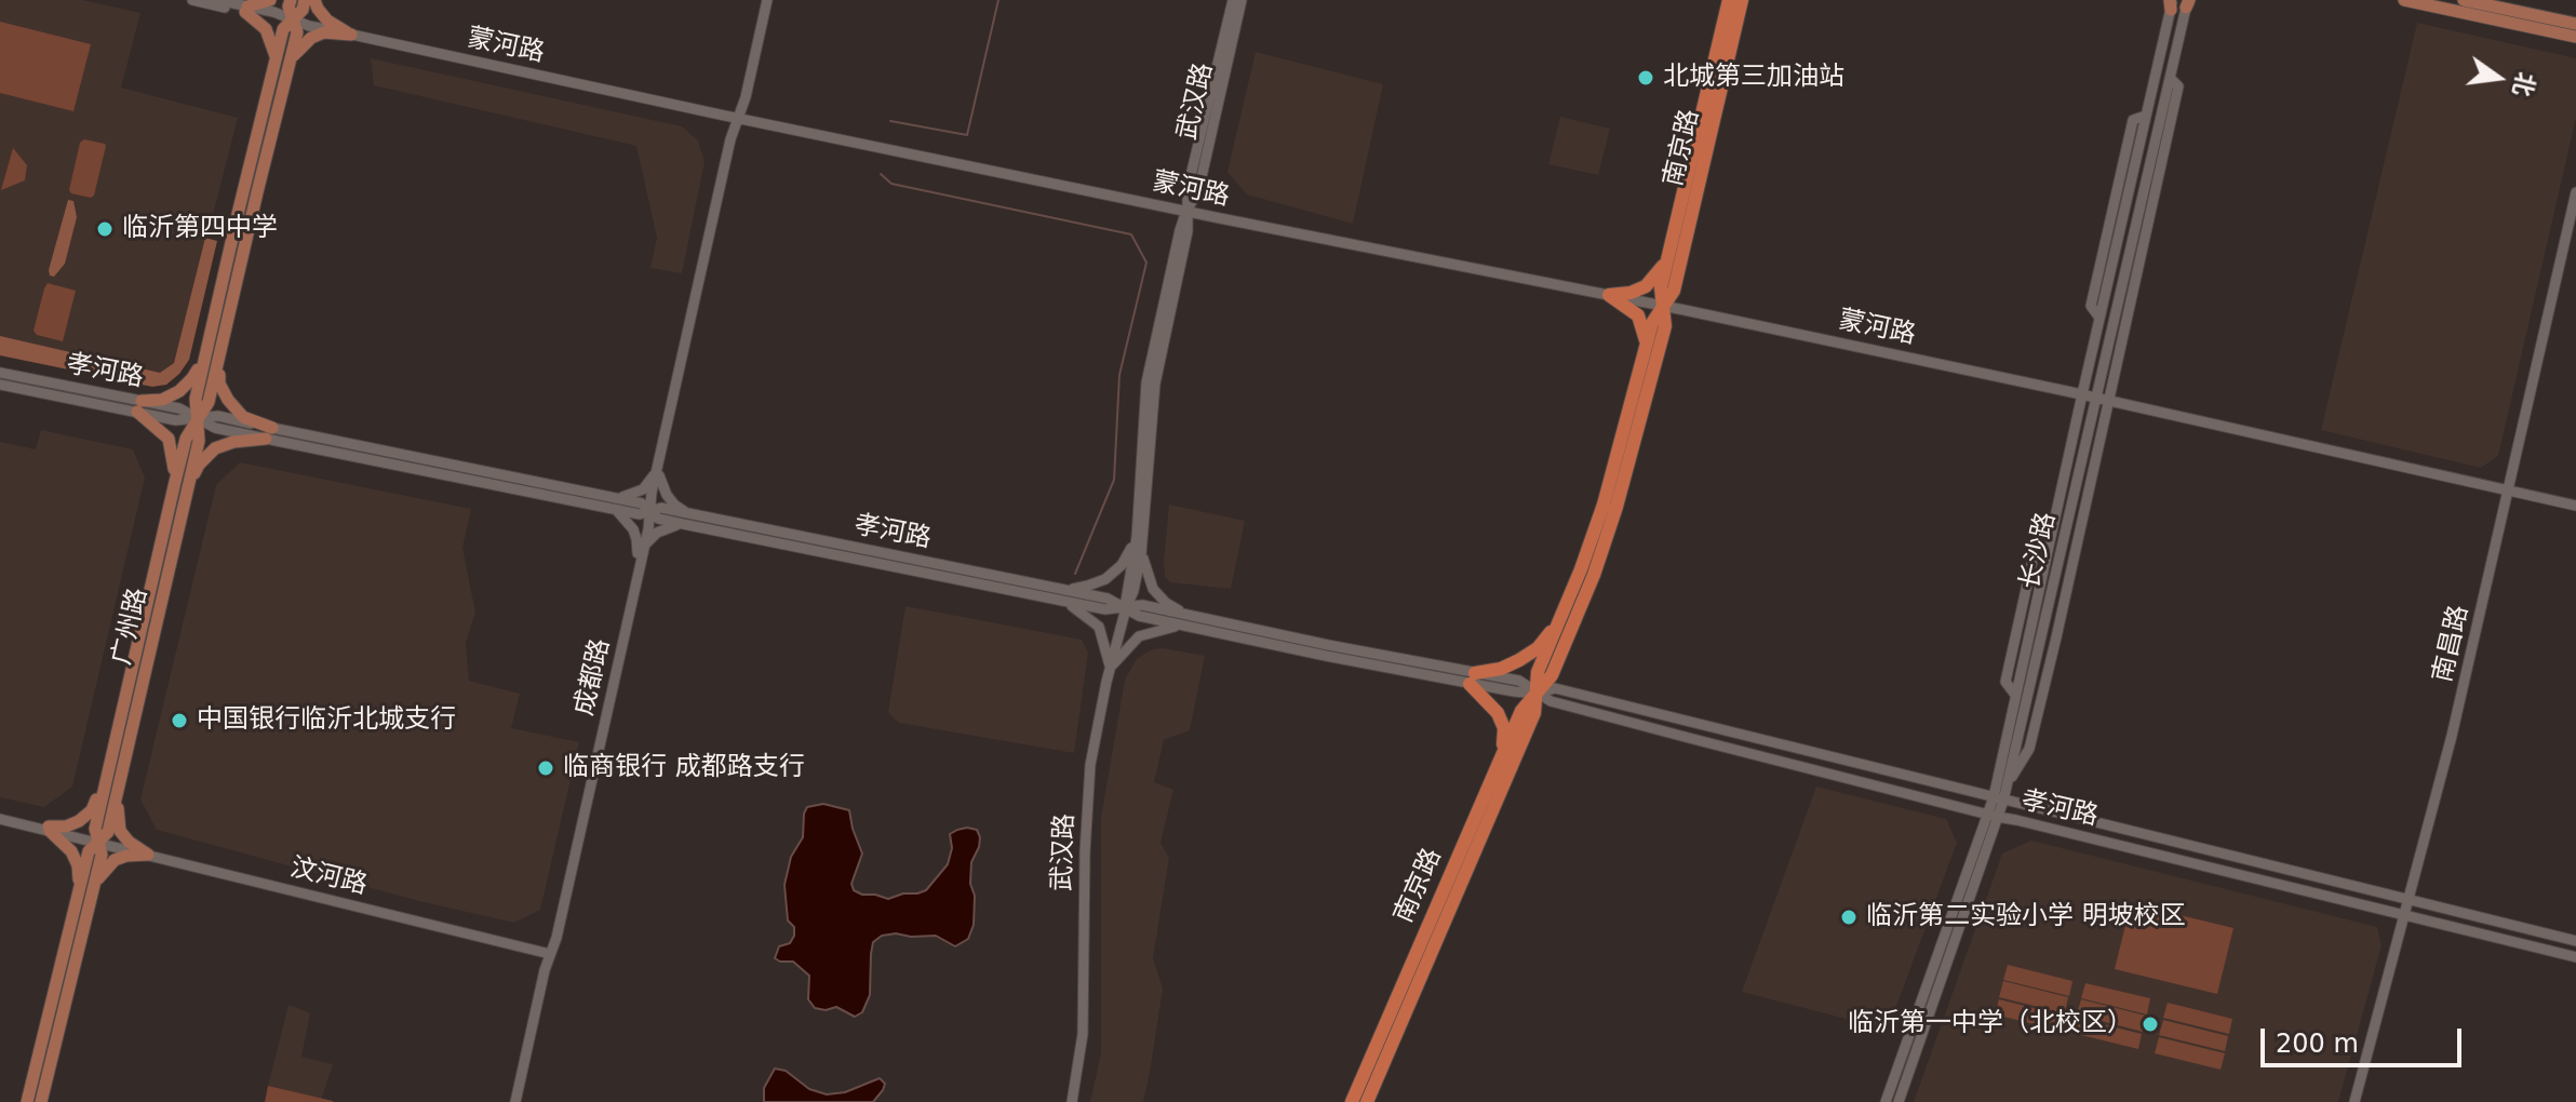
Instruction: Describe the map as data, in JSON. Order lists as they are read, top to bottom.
{
  "streets": {
    "highway": ["南京路"],
    "main road": [
      "蒙河路",
      "武汉路",
      "孝河路",
      "长沙路",
      "广州路",
      "南昌路",
      "成都路",
      "汶河路"
    ]
  },
  "crossings": [
    ["蒙河路", "武汉路"],
    ["蒙河路", "南京路"],
    ["蒙河路", "长沙路"],
    ["蒙河路", "广州路"],
    ["蒙河路", "南昌路"],
    ["蒙河路", "成都路"],
    ["武汉路", "孝河路"],
    ["南京路", "孝河路"],
    ["孝河路", "长沙路"],
    ["孝河路", "广州路"],
    ["孝河路", "南昌路"],
    ["孝河路", "成都路"],
    ["广州路", "汶河路"],
    ["成都路", "汶河路"]
  ],
  "places": [
    "北城第三加油站",
    "临沂第四中学",
    "中国银行临沂北城支行",
    "临商银行 成都路支行",
    "临沂第二实验小学 明坡校区",
    "临沂第一中学（北校区）"
  ],
  "scale_bar": "200 m",
  "north": "right"
}
